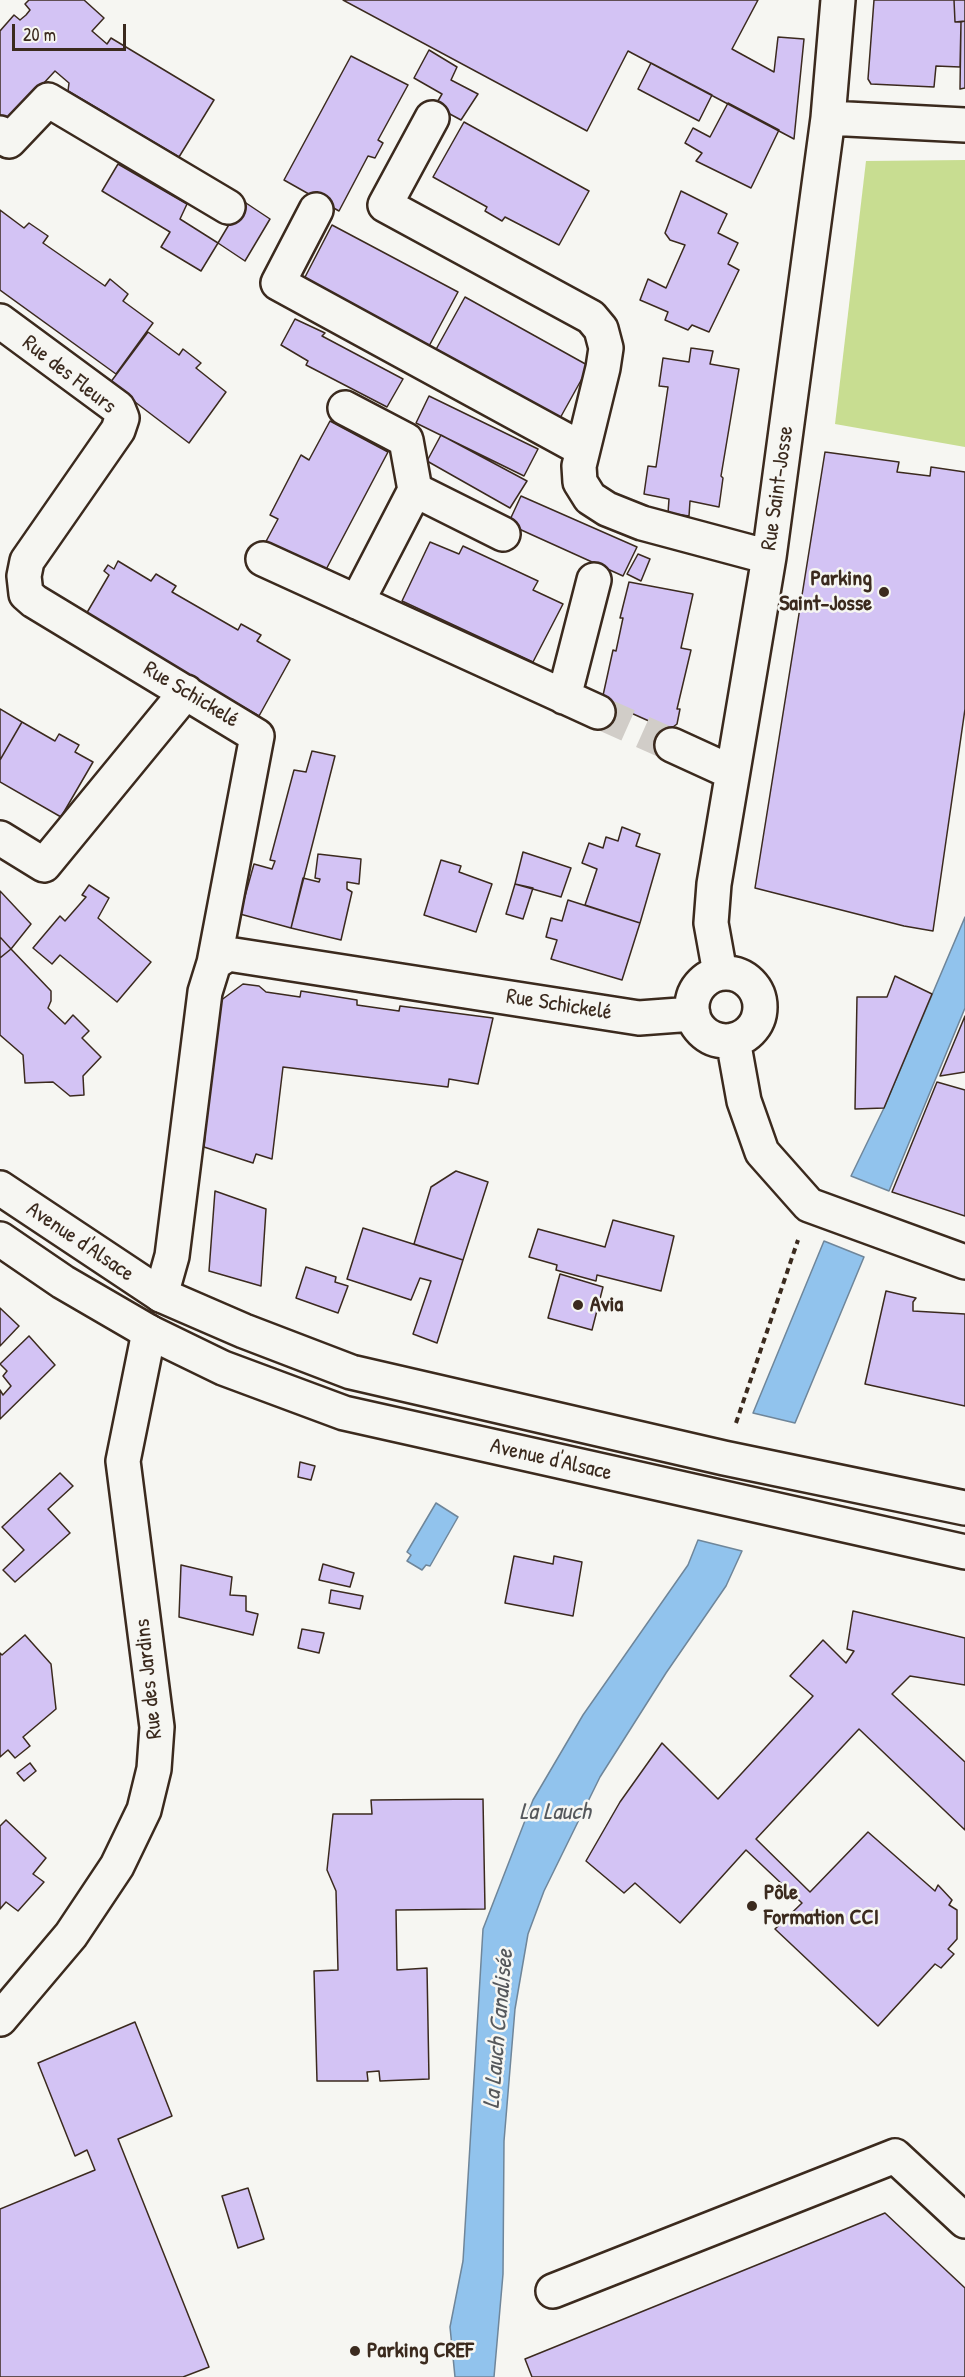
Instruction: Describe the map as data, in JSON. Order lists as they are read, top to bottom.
{
  "streets": {
    "street": [
      "Rue des Fleurs",
      "Rue Saint-Josse",
      "Rue Schickelé",
      "Avenue d'Alsace",
      "Rue des Jardins"
    ]
  },
  "crossings": [
    ["Rue des Fleurs", "Rue Schickelé"],
    ["Rue Saint-Josse", "Rue Schickelé"],
    ["Rue Schickelé", "Avenue d'Alsace"],
    ["Avenue d'Alsace", "Rue des Jardins"]
  ],
  "water": ["La Lauch", "La Lauch Canalisée"],
  "places": [
    "Parking Saint-Josse",
    "Avia",
    "Pôle Formation CCI",
    "Parking CREF"
  ],
  "scale_bar": "20 m"
}
